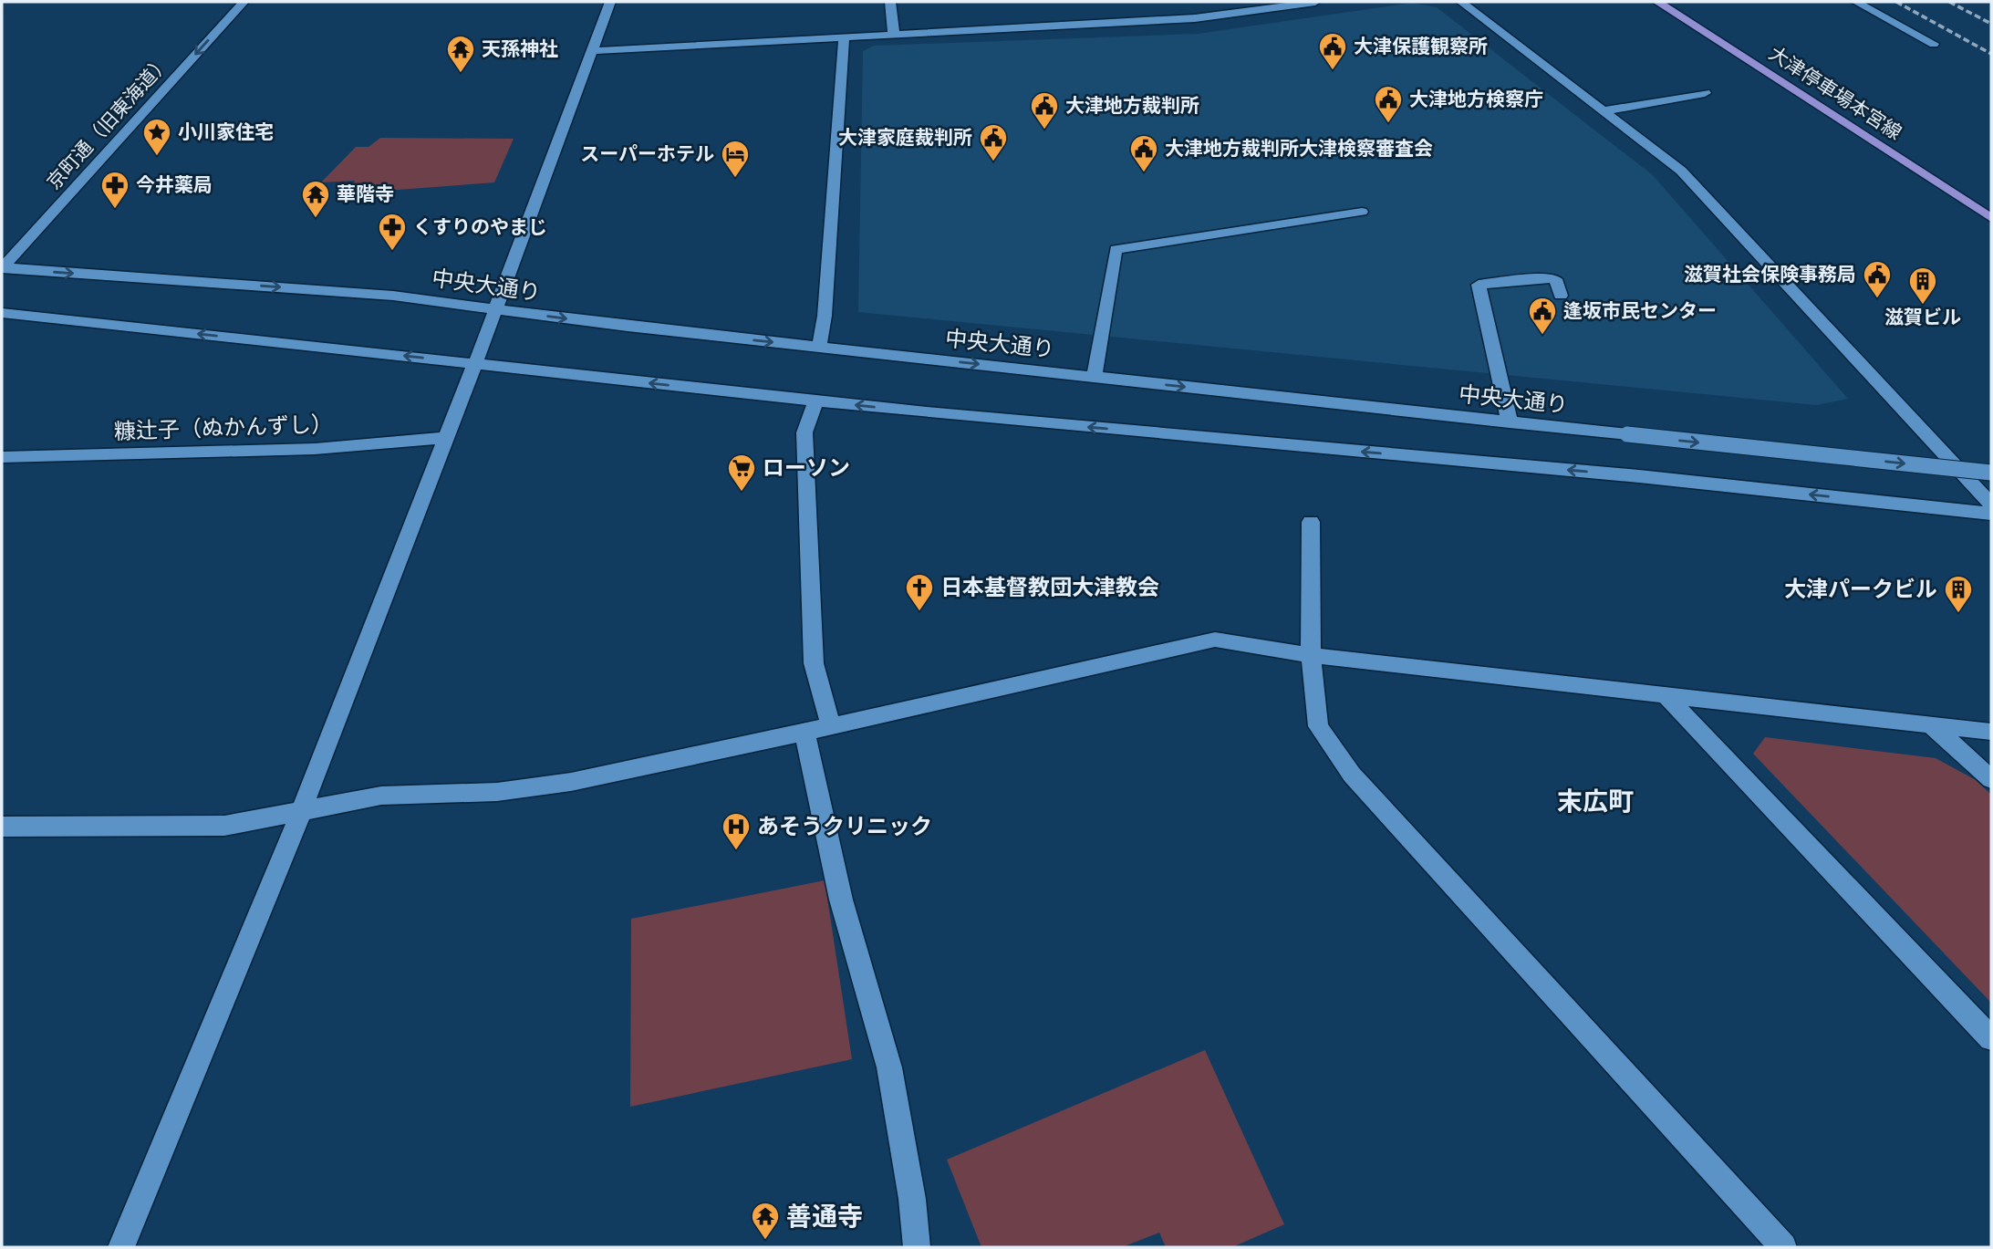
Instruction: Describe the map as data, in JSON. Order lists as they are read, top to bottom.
{
  "streets": {
    "main road": ["大津停車場本宮線"],
    "street": ["京町通（旧東海道）", "中央大通り", "糠辻子（ぬかんずし）"]
  },
  "crossings": [
    ["京町通（旧東海道）", "中央大通り"]
  ],
  "one_way": ["京町通（旧東海道）"],
  "districts": ["末広町"],
  "places": {
    "public building": [
      "大津保護観察所",
      "大津地方検察庁",
      "大津地方裁判所",
      "大津家庭裁判所",
      "大津地方裁判所大津検察審査会",
      "滋賀社会保険事務局",
      "逢坂市民センター"
    ],
    "temple": ["天孫神社", "華階寺", "善通寺"],
    "place": ["小川家住宅"],
    "hotel": ["スーパーホテル"],
    "pharmacy": ["今井薬局", "くすりのやまじ"],
    "building": ["滋賀ビル", "大津パークビル"],
    "supermarket": ["ローソン"],
    "church": ["日本基督教団大津教会"],
    "hospital": ["あそうクリニック"]
  }
}
